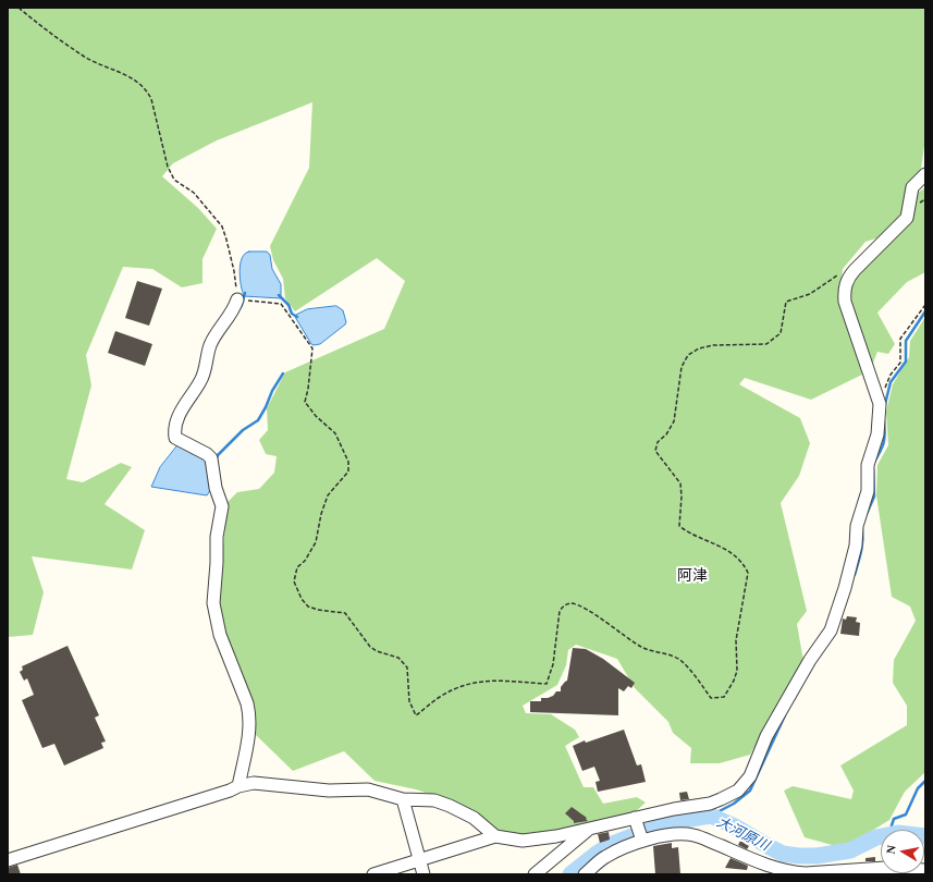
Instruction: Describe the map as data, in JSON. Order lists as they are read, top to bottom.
{
  "districts": ["阿津"],
  "water": ["大河原川"],
  "north": "left"
}
